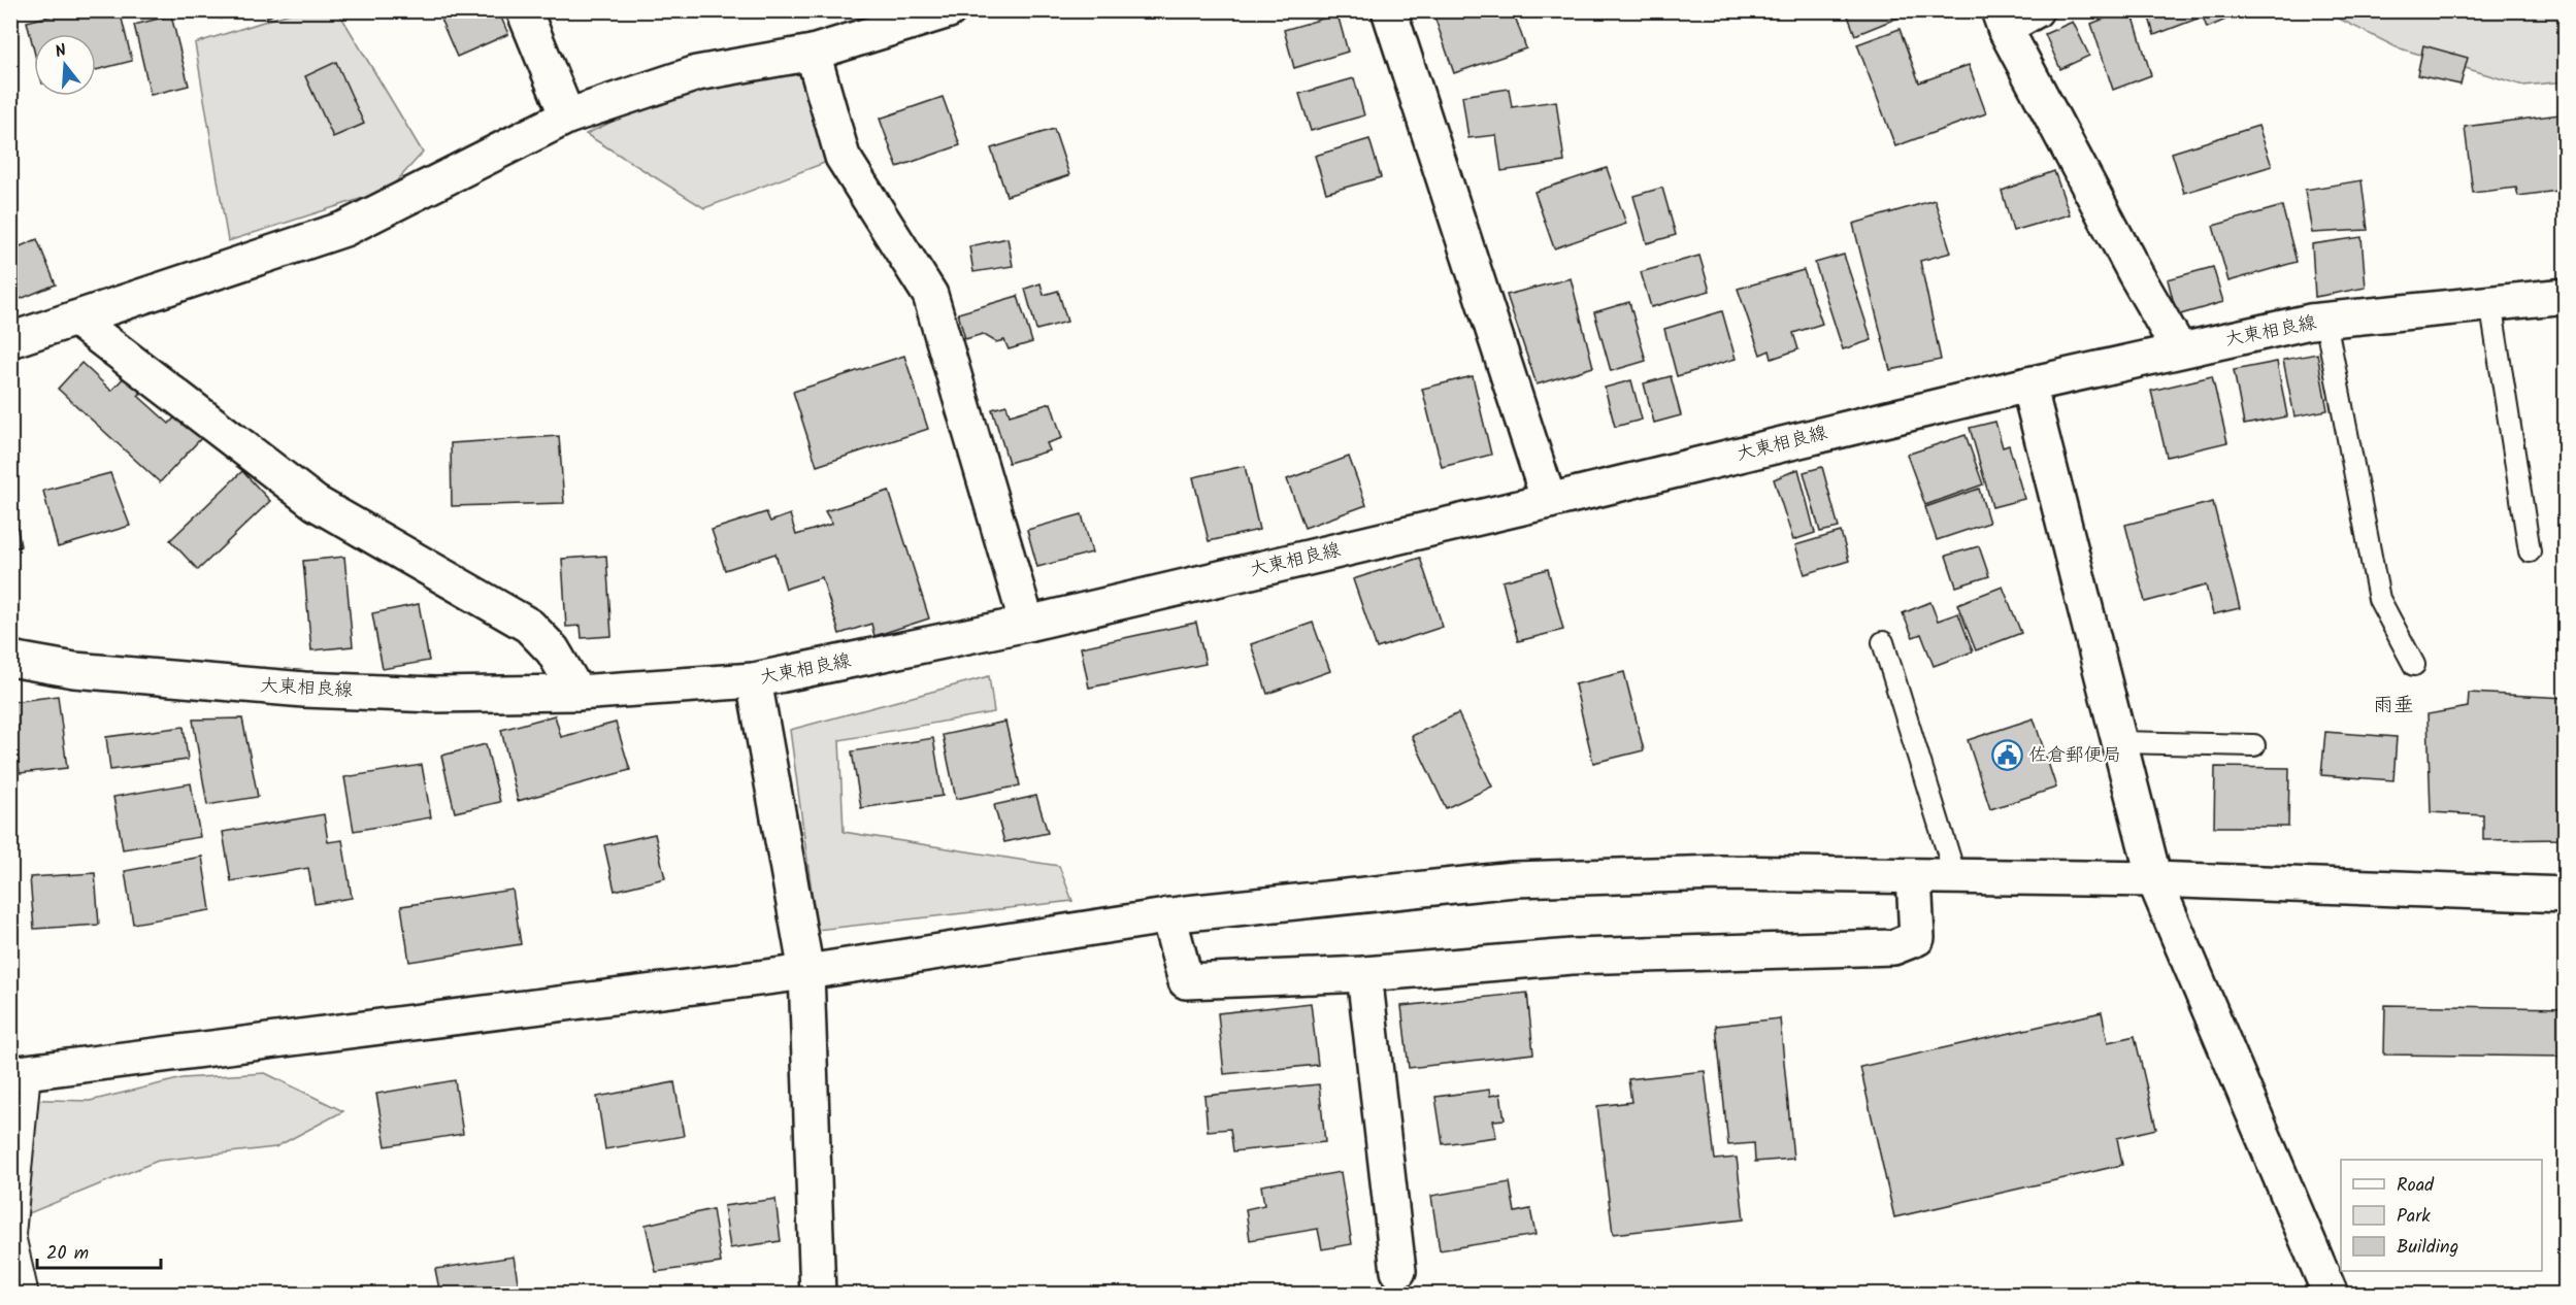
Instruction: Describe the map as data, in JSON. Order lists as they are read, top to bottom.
{
  "streets": {
    "street": ["大東相良線"]
  },
  "districts": ["雨垂"],
  "places": {
    "public building": ["佐倉郵便局"]
  },
  "legend": ["Road", "Park", "Building"],
  "scale_bar": "20 m",
  "north": "top"
}
